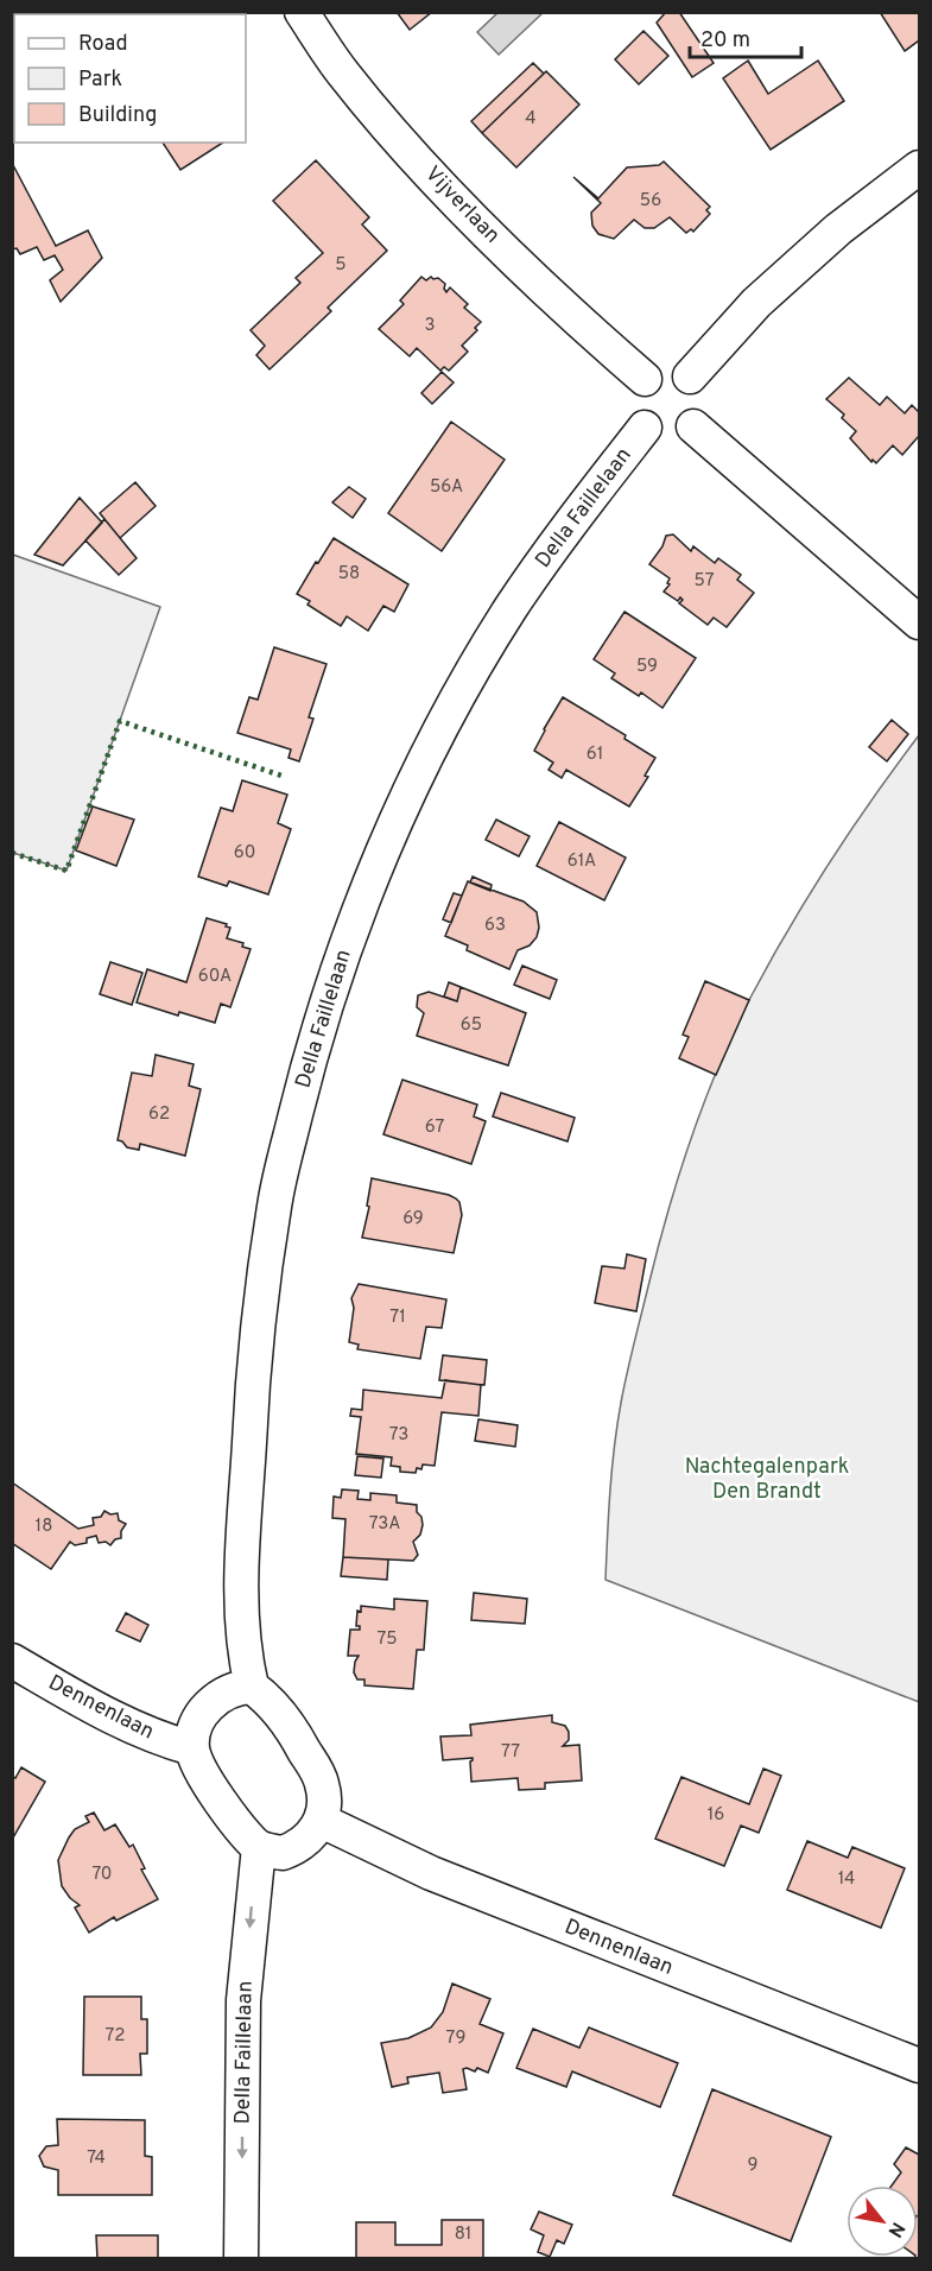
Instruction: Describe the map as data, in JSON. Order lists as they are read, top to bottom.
{
  "streets": {
    "street": ["Vijverlaan", "Della Faillelaan", "Dennenlaan"]
  },
  "crossings": [
    ["Vijverlaan", "Della Faillelaan"],
    ["Della Faillelaan", "Dennenlaan"]
  ],
  "parks": ["Nachtegalenpark Den Brandt"],
  "house_numbers": [
    "4",
    "56",
    "5",
    "3",
    "56A",
    "58",
    "57",
    "59",
    "61",
    "60",
    "61A",
    "63",
    "60A",
    "65",
    "62",
    "67",
    "69",
    "71",
    "73",
    "73A",
    "18",
    "75",
    "77",
    "16",
    "70",
    "14",
    "72",
    "79",
    "74",
    "9",
    "81"
  ],
  "legend": ["Road", "Park", "Building"],
  "scale_bar": "20 m",
  "north": "bottom right"
}
